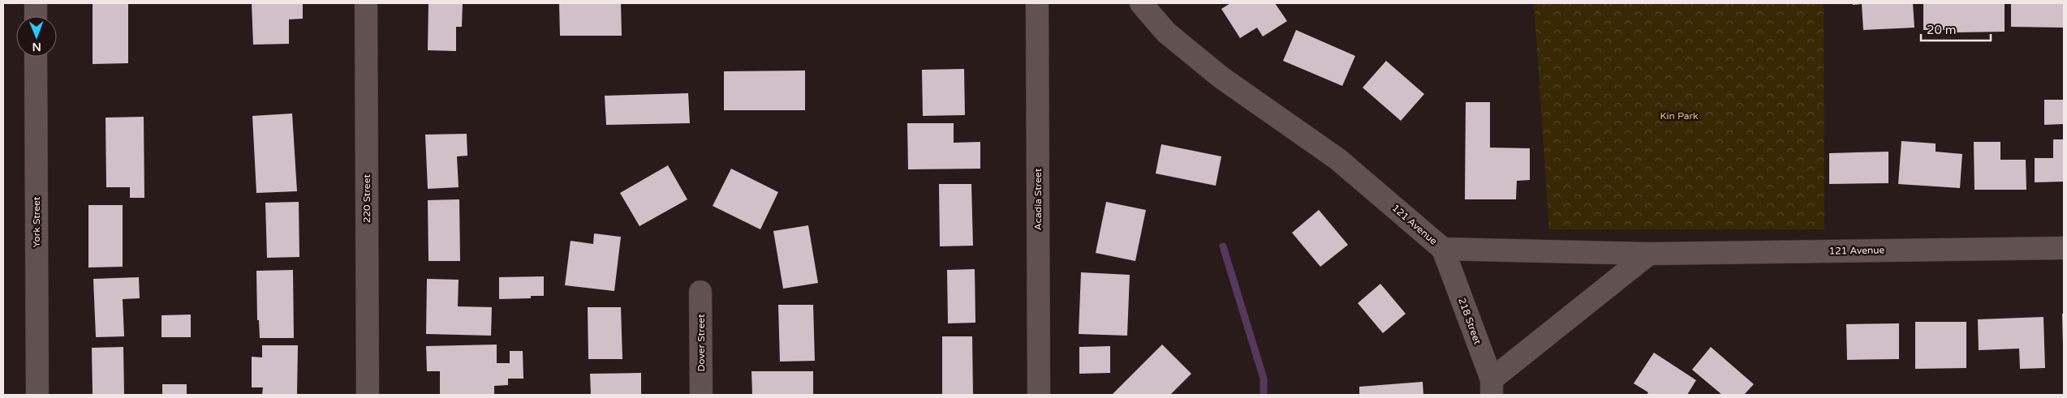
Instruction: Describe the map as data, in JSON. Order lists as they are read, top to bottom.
{
  "streets": {
    "street": [
      "220 Street",
      "Acadia Street",
      "York Street",
      "121 Avenue",
      "218 Street",
      "Dover Street"
    ]
  },
  "crossings": [
    ["121 Avenue", "218 Street"]
  ],
  "parks": ["Kin Park"],
  "scale_bar": "20 m",
  "north": "bottom"
}
